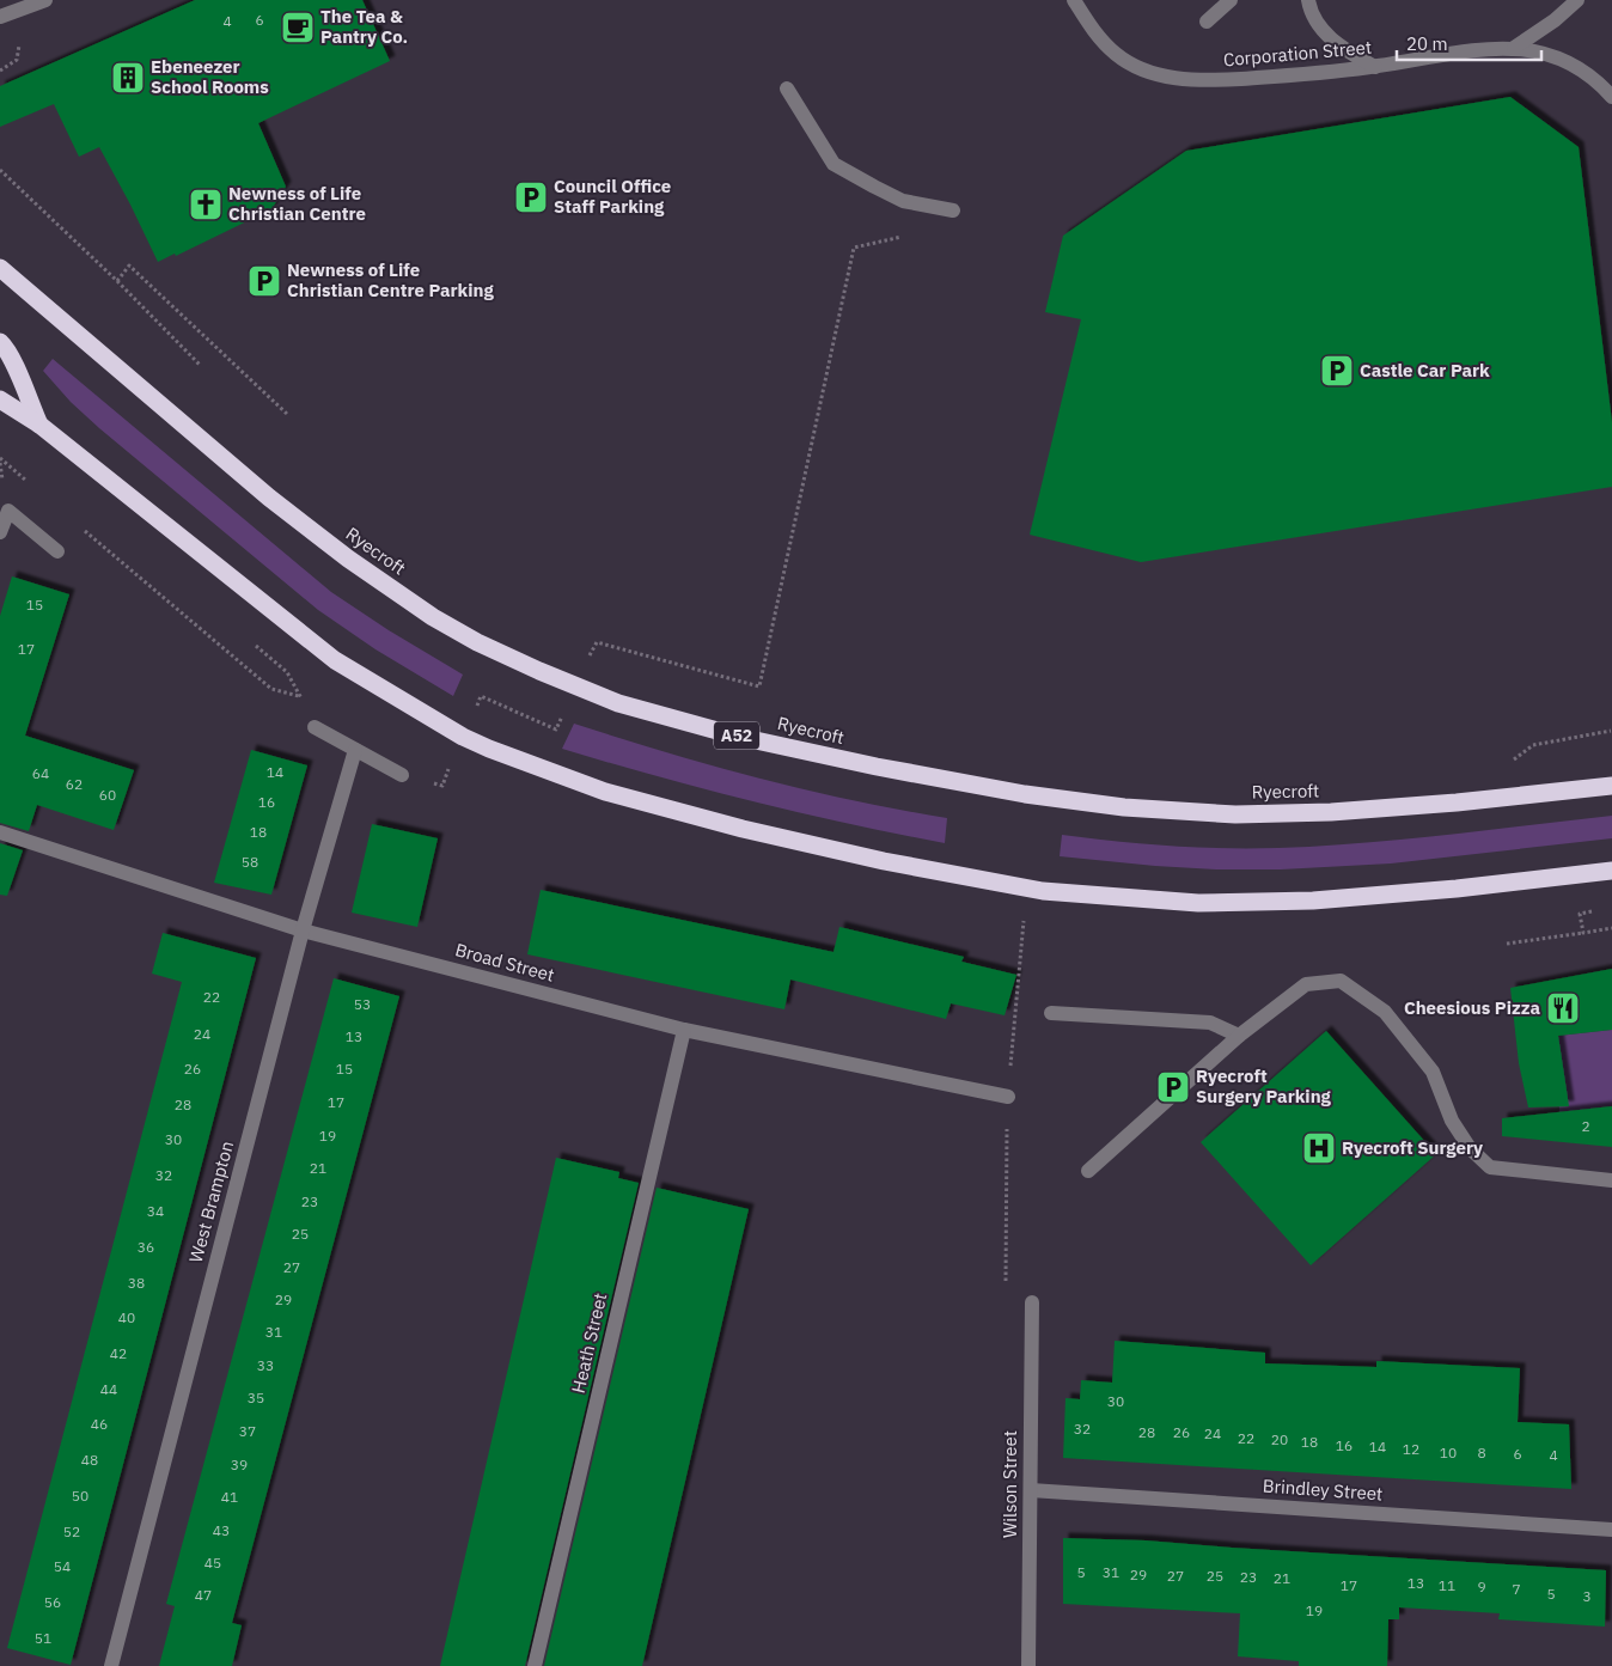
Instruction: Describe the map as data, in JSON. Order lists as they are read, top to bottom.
{
  "streets": {
    "highway": ["Ryecroft", "A52"],
    "street": [
      "Corporation Street",
      "Broad Street",
      "West Brampton",
      "Heath Street",
      "Wilson Street",
      "Brindley Street"
    ]
  },
  "crossings": [
    ["Broad Street", "West Brampton"],
    ["Broad Street", "Heath Street"],
    ["Wilson Street", "Brindley Street"]
  ],
  "places": {
    "cafe": ["The Tea & Pantry Co."],
    "building": ["Ebeneezer School Rooms"],
    "parking": [
      "Council Office Staff Parking",
      "Newness of Life Christian Centre Parking",
      "Castle Car Park",
      "Ryecroft Surgery Parking"
    ],
    "church": ["Newness of Life Christian Centre"],
    "restaurant": ["Cheesious Pizza"],
    "hospital": ["Ryecroft Surgery"]
  },
  "house_numbers": [
    "6",
    "4",
    "15",
    "17",
    "14",
    "64",
    "62",
    "60",
    "16",
    "18",
    "58",
    "22",
    "53",
    "24",
    "13",
    "26",
    "15",
    "17",
    "28",
    "2",
    "19",
    "30",
    "21",
    "32",
    "23",
    "34",
    "25",
    "36",
    "27",
    "38",
    "29",
    "40",
    "31",
    "42",
    "33",
    "44",
    "35",
    "30",
    "46",
    "32",
    "37",
    "28",
    "26",
    "24",
    "22",
    "20",
    "18",
    "16",
    "14",
    "12",
    "10",
    "8",
    "6",
    "4",
    "48",
    "39",
    "50",
    "41",
    "43",
    "52",
    "45",
    "54",
    "5",
    "31",
    "29",
    "27",
    "25",
    "23",
    "21",
    "13",
    "17",
    "11",
    "9",
    "7",
    "5",
    "47",
    "3",
    "56",
    "19",
    "51"
  ],
  "scale_bar": "20 m"
}
